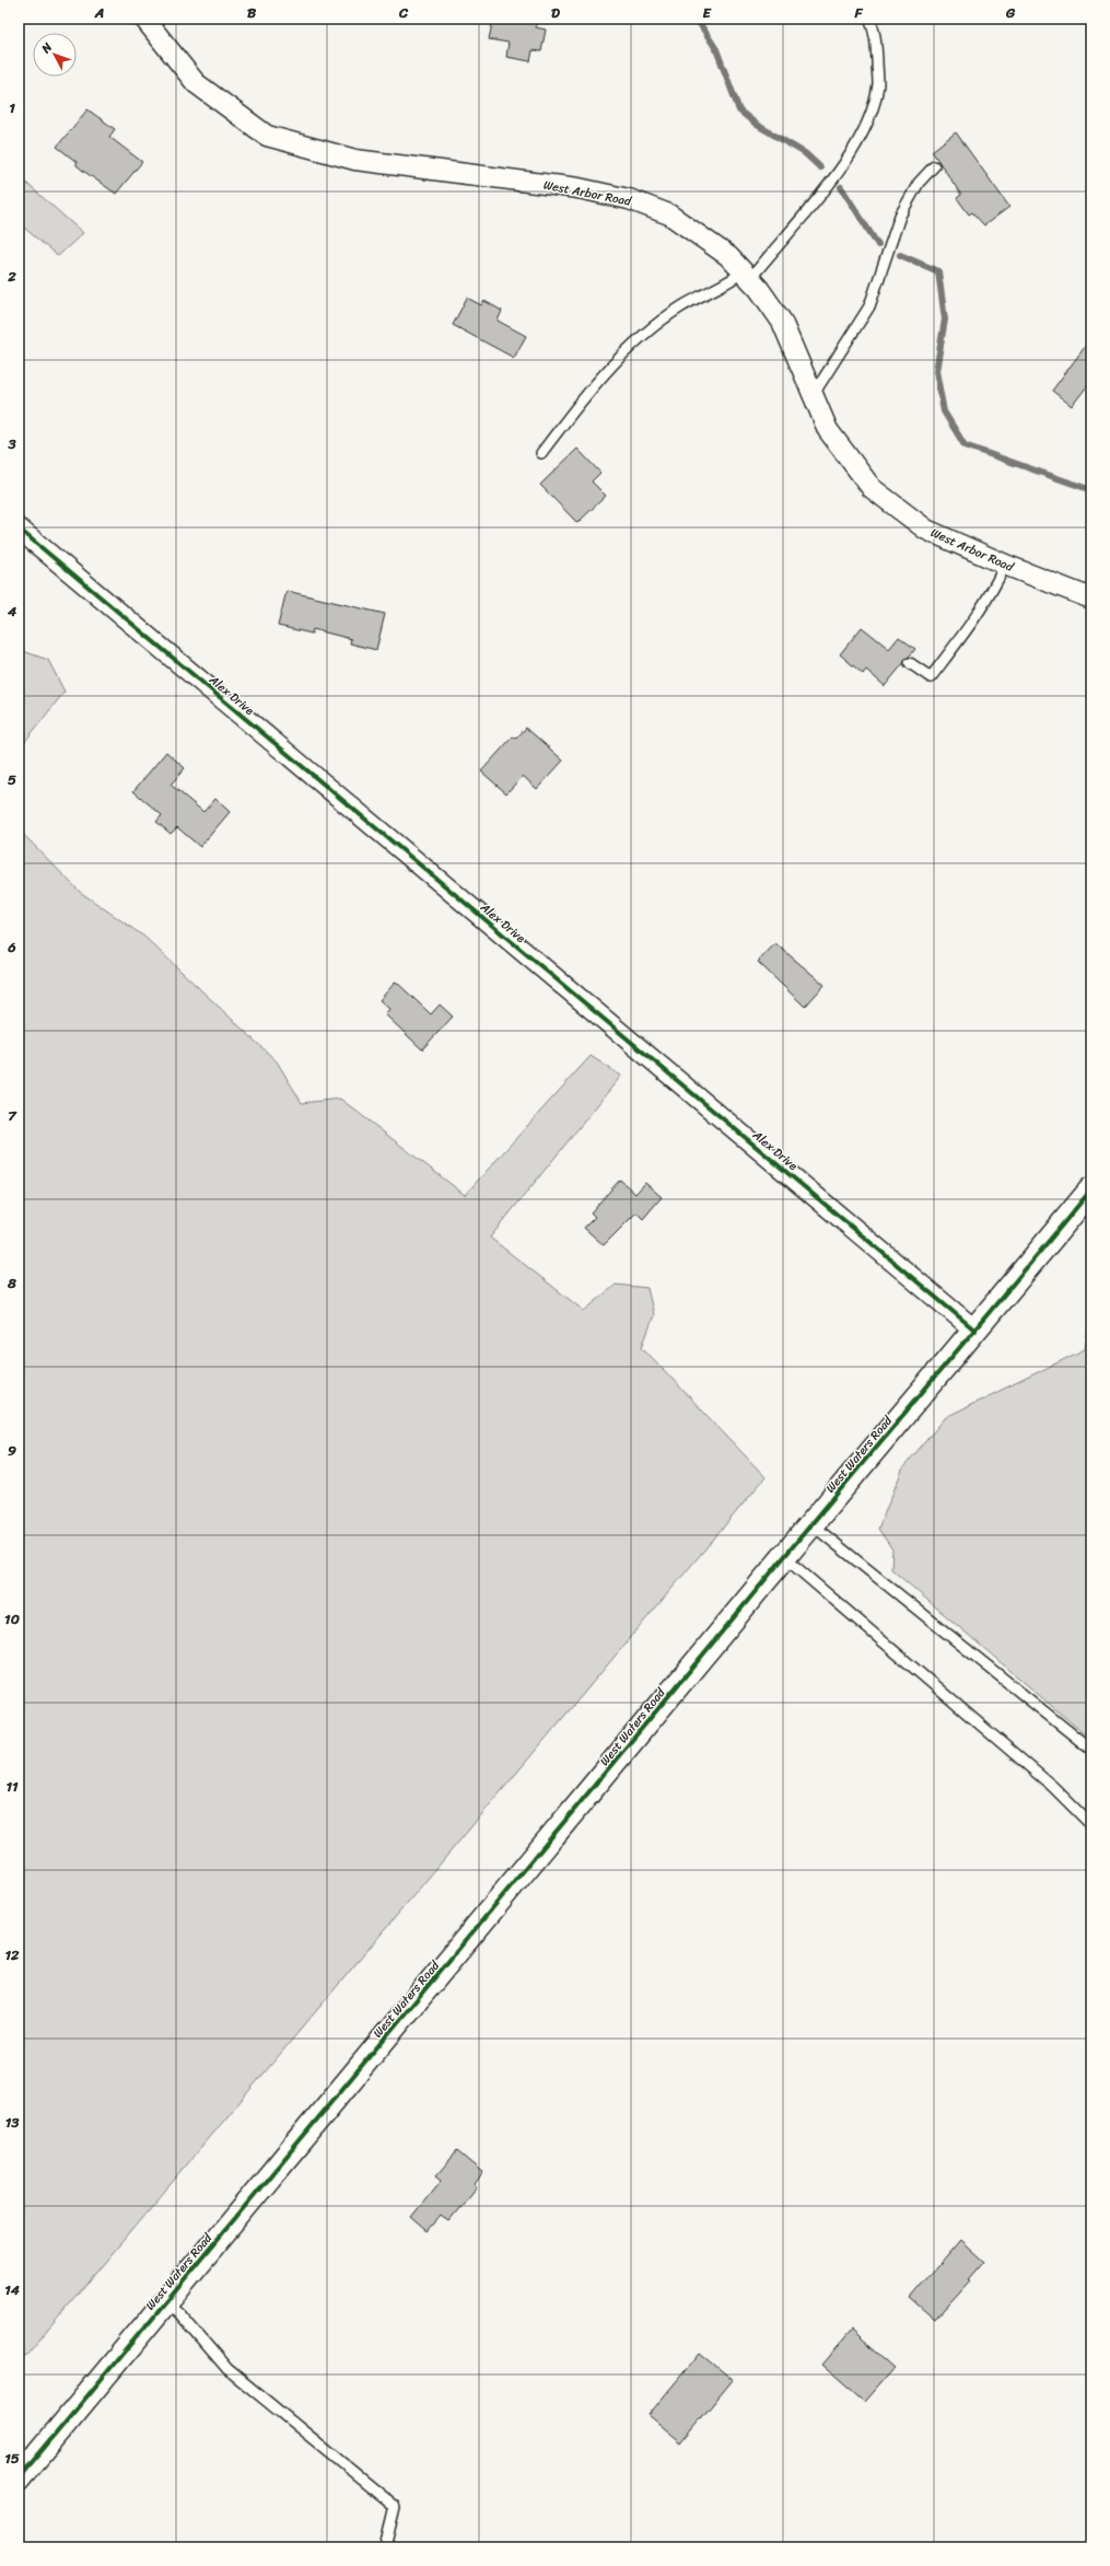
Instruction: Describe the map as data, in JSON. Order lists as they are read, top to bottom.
{
  "streets": {
    "street": ["West Arbor Road", "Alex Drive", "West Waters Road"]
  },
  "crossings": [
    ["Alex Drive", "West Waters Road"]
  ],
  "north": "top left",
  "grid": {
    "columns": [
      "A",
      "B",
      "C",
      "D",
      "E",
      "F",
      "G"
    ],
    "rows": [
      "1",
      "2",
      "3",
      "4",
      "5",
      "6",
      "7",
      "8",
      "9",
      "10",
      "11",
      "12",
      "13",
      "14",
      "15"
    ]
  }
}
